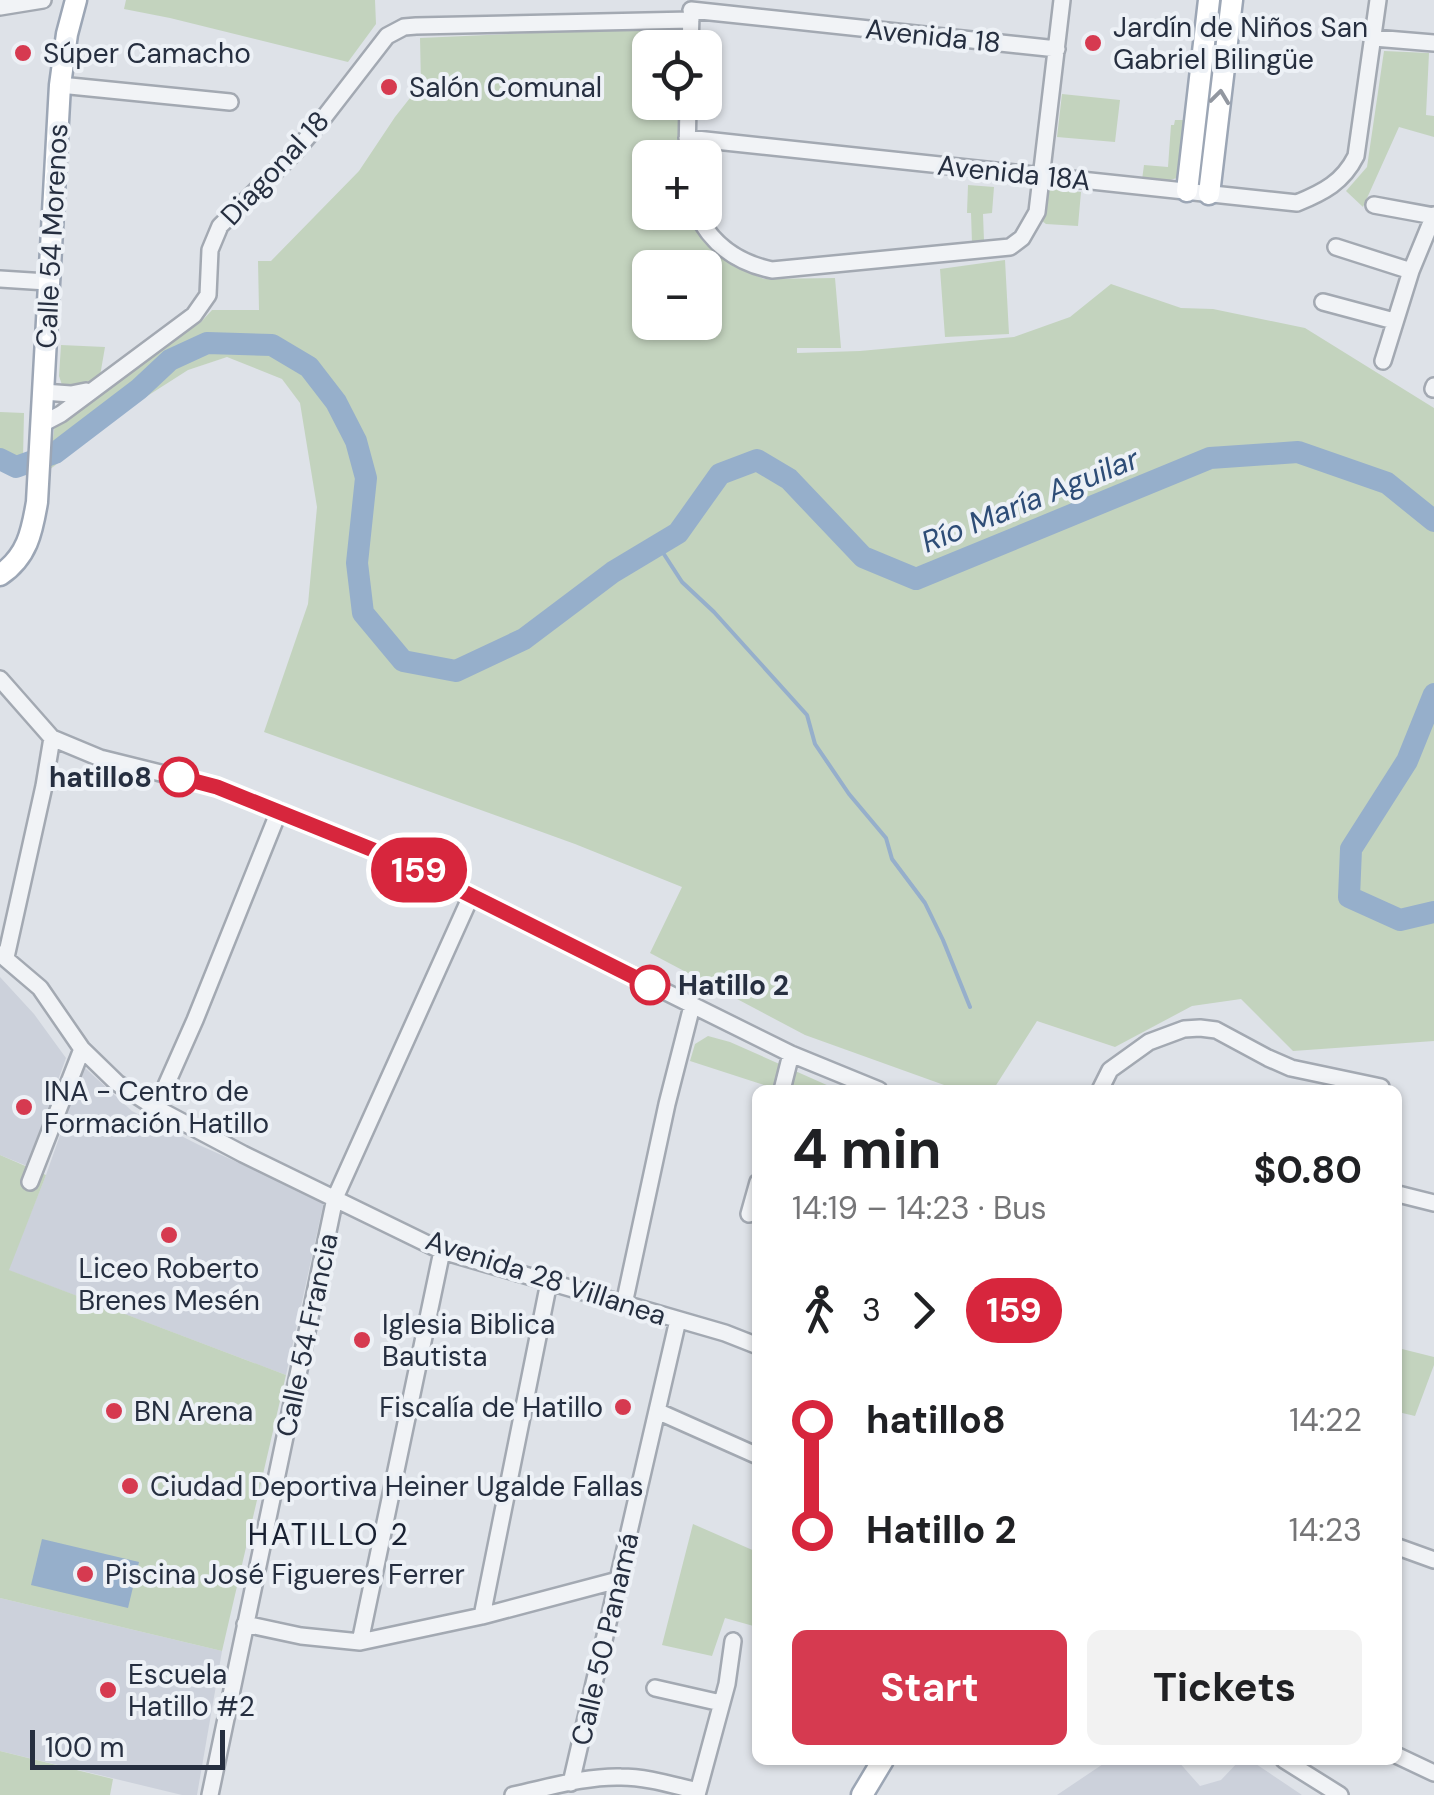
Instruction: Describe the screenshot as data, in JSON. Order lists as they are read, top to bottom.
{
  "streets": {
    "main road": ["Calle 54 Morenos"],
    "street": [
      "Avenida 18",
      "Diagonal 18",
      "Avenida 18A",
      "Avenida 28 Villanea",
      "Calle 54 Francia",
      "Calle 50 Panamá"
    ]
  },
  "crossings": [
    ["Avenida 18", "Diagonal 18"],
    ["Diagonal 18", "Calle 54 Morenos"],
    ["Avenida 28 Villanea", "Calle 54 Francia"],
    ["Avenida 28 Villanea", "Calle 50 Panamá"]
  ],
  "districts": ["HATILLO 2"],
  "water": ["Río María Aguilar"],
  "places": [
    "Jardín de Niños San Gabriel Bilingüe",
    "Súper Camacho",
    "Salón Comunal",
    "hatillo8",
    "Hatillo 2",
    "INA - Centro de Formación Hatillo",
    "Liceo Roberto Brenes Mesén",
    "Iglesia Biblica Bautista",
    "Fiscalía de Hatillo",
    "BN Arena",
    "Ciudad Deportiva Heiner Ugalde Fallas",
    "Piscina José Figueres Ferrer",
    "Escuela Hatillo #2"
  ],
  "lines": ["bus line 159"],
  "scale_bar": "100 m",
  "page": {
    "on_map": "159",
    "map_buttons": ["+", "−"],
    "heading": ["4 min", "14:19 – 14:23 · Bus", "$0.80"],
    "legs": ["3", "159"],
    "list": [
      {
        "name": "hatillo8",
        "value": "14:22"
      },
      {
        "name": "Hatillo 2",
        "value": "14:23"
      }
    ],
    "buttons": ["Start", "Tickets"],
    "scale": "100 m"
  }
}
